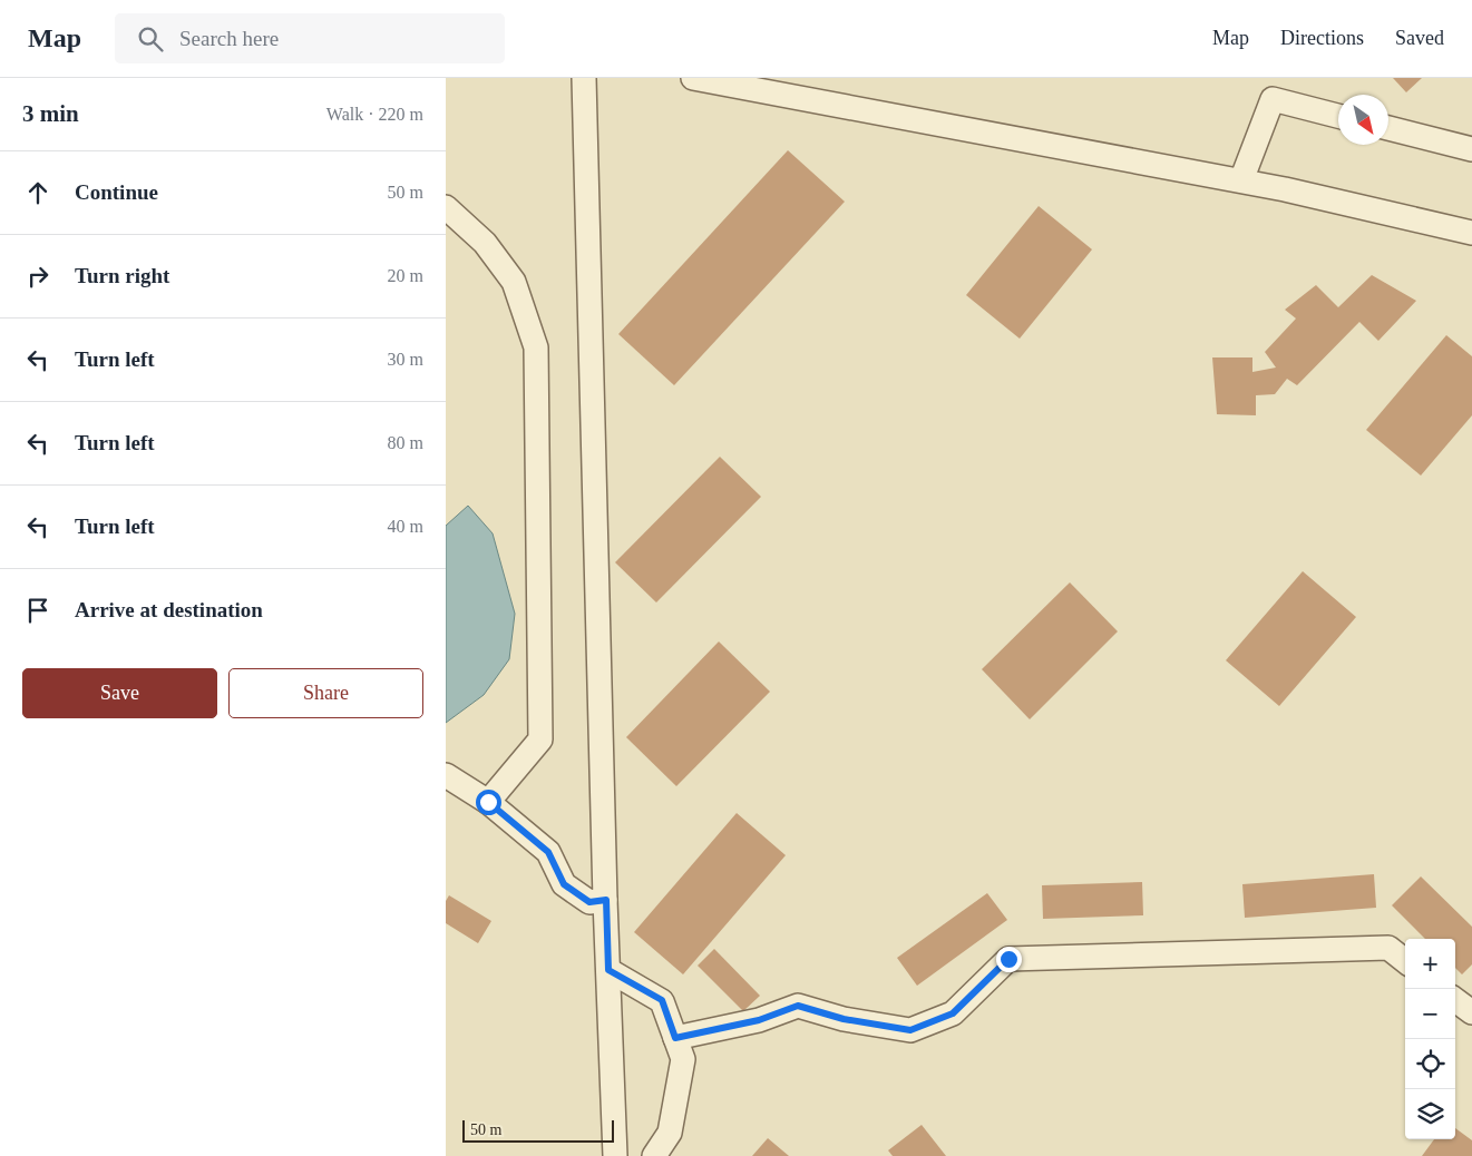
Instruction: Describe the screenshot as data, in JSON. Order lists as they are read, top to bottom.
{
  "scale_bar": "50 m",
  "north": "bottom right",
  "page": {
    "header": "Map",
    "search": "Search here",
    "nav": ["Map", "Directions", "Saved"],
    "heading": ["3 min", "Walk · 220 m"],
    "list": [
      ["Continue", "50 m"],
      ["Turn right", "20 m"],
      ["Turn left", "30 m"],
      ["Turn left", "80 m"],
      ["Turn left", "40 m"],
      "Arrive at destination"
    ],
    "buttons": ["Save", "Share"],
    "map_buttons": ["+", "−"],
    "scale": "50 m"
  }
}
